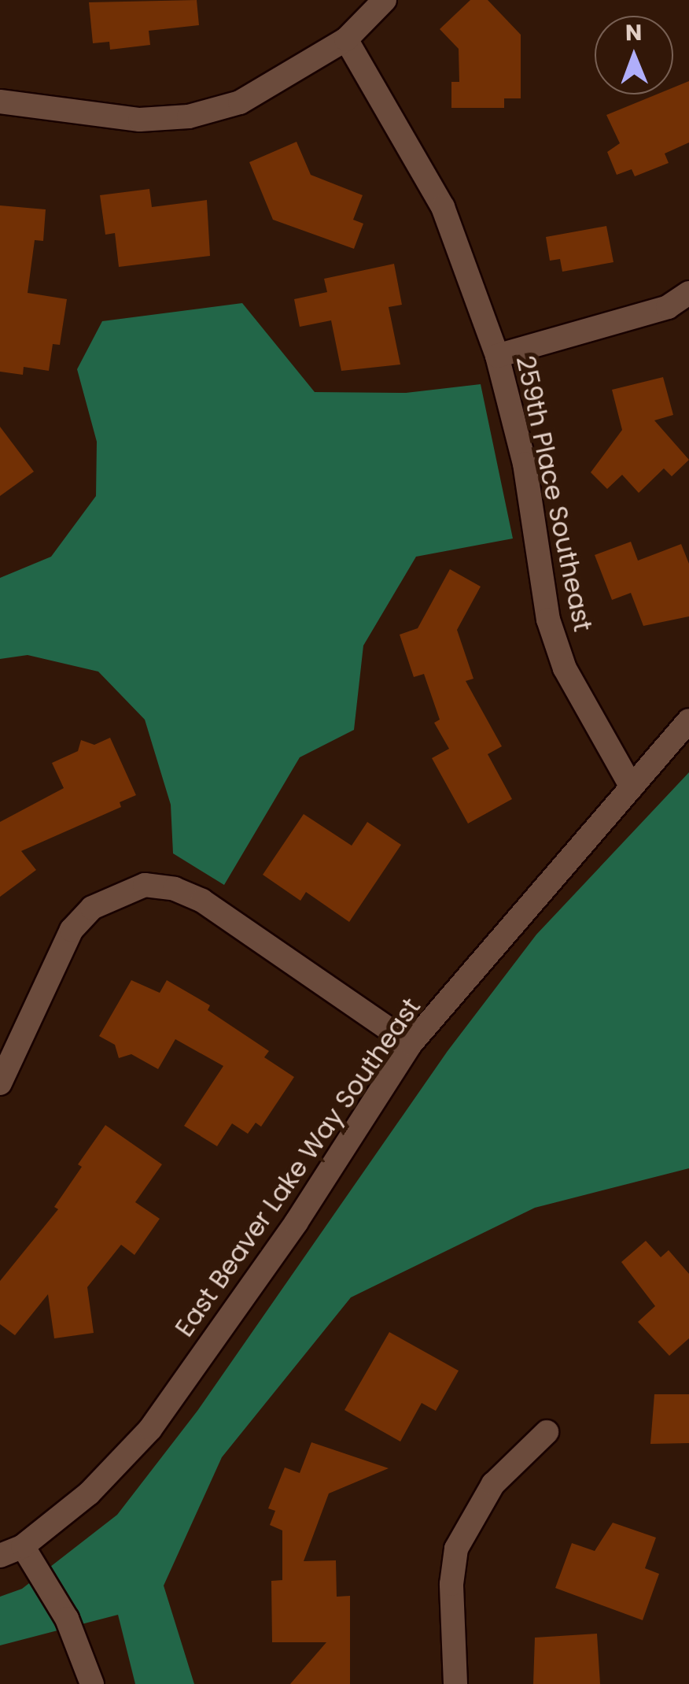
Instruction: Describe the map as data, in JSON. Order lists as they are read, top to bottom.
{
  "streets": {
    "street": ["259th Place Southeast", "East Beaver Lake Way Southeast"]
  },
  "crossings": [
    ["259th Place Southeast", "East Beaver Lake Way Southeast"]
  ],
  "north": "top"
}
